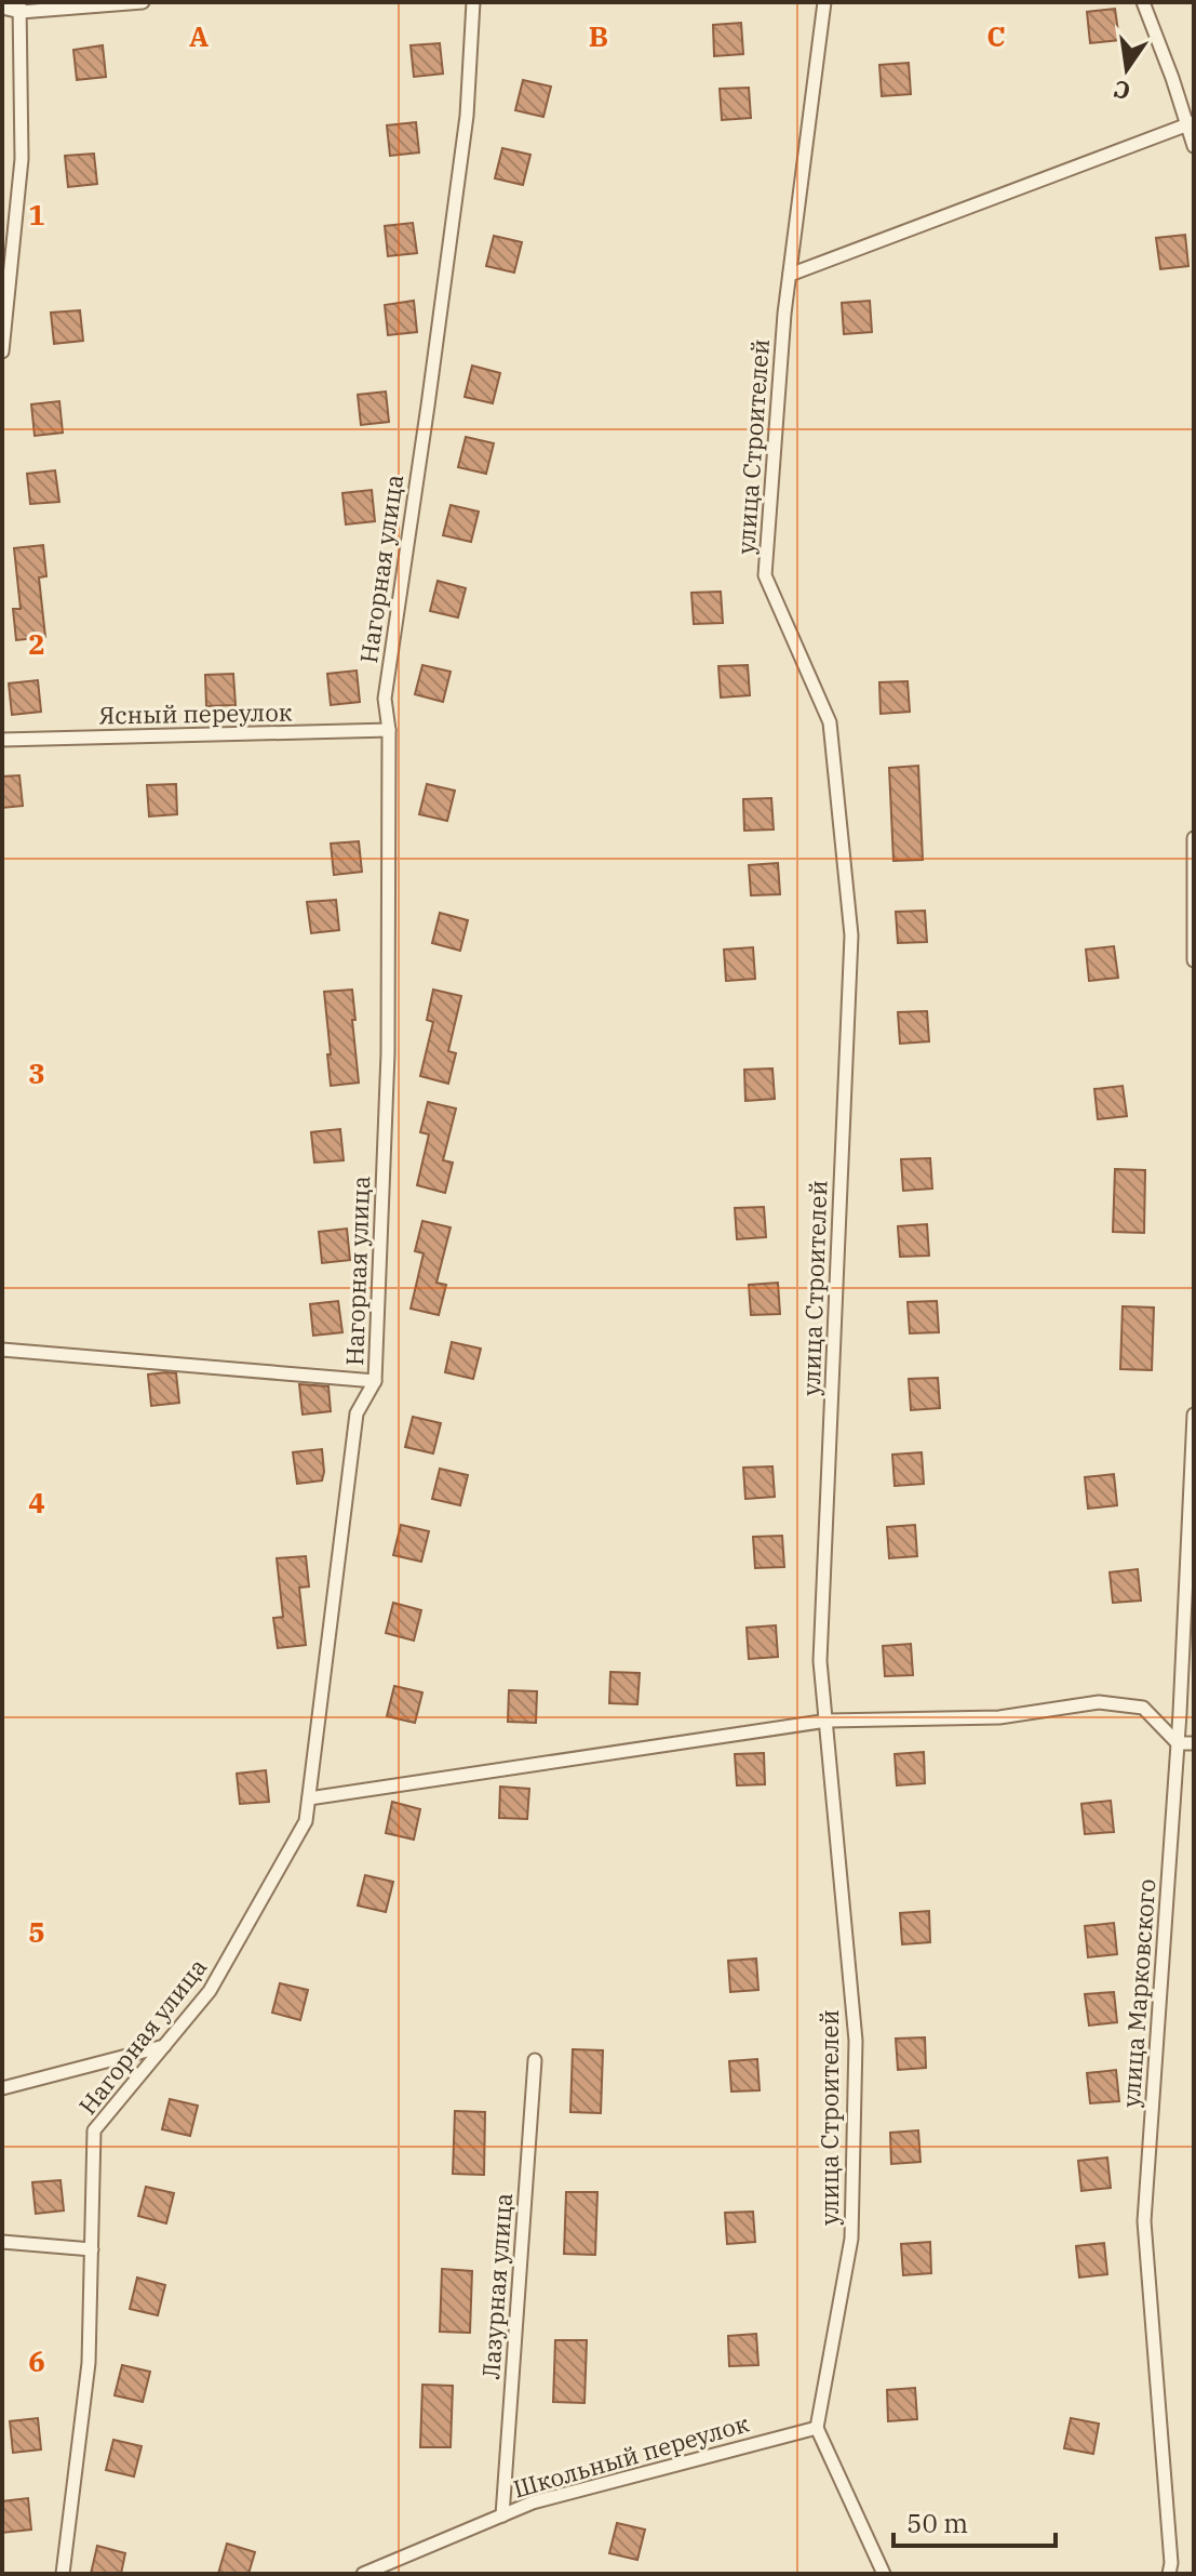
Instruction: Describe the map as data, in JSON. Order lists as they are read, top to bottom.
{
  "streets": {
    "lane": [
      "улица Строителей",
      "Нагорная улица",
      "Ясный переулок",
      "улица Марковского",
      "Лазурная улица",
      "Школьный переулок"
    ]
  },
  "crossings": [
    ["улица Строителей", "Школьный переулок"],
    ["Нагорная улица", "Ясный переулок"],
    ["Лазурная улица", "Школьный переулок"]
  ],
  "scale_bar": "50 m",
  "north": "bottom",
  "grid": {
    "columns": ["A", "B", "C"],
    "rows": [
      "1",
      "2",
      "3",
      "4",
      "5",
      "6"
    ]
  }
}
